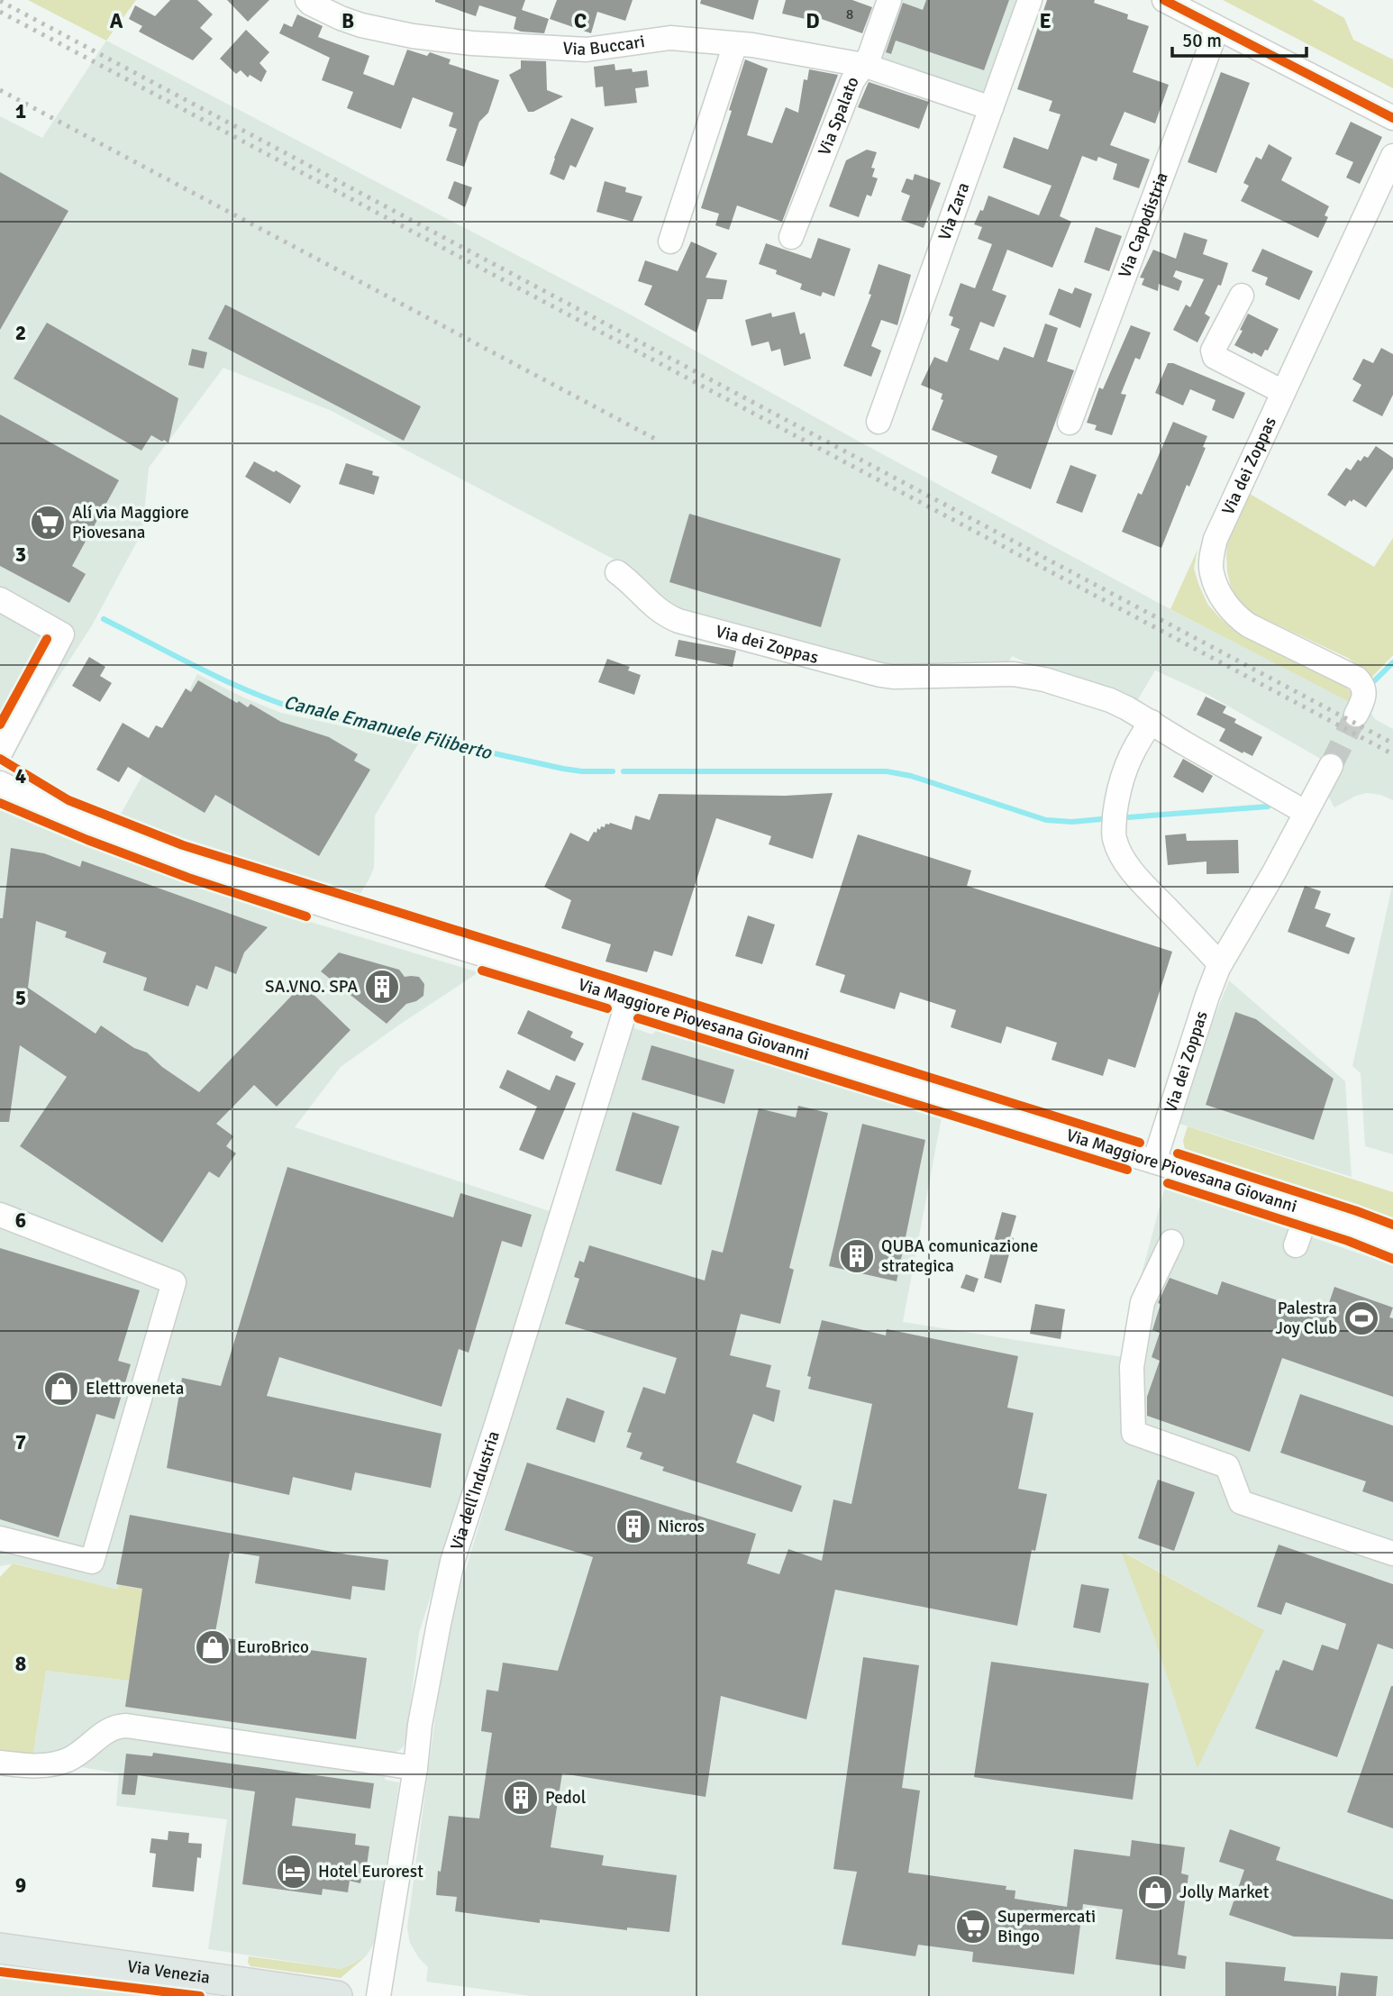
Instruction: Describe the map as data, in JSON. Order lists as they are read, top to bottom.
{
  "streets": {
    "main road": ["Via Venezia"],
    "street": [
      "Via Buccari",
      "Via Spalato",
      "Via Zara",
      "Via Capodistria",
      "Via dei Zoppas",
      "Via Maggiore Piovesana Giovanni",
      "Via dell'Industria"
    ]
  },
  "crossings": [
    ["Via Buccari", "Via Spalato"],
    ["Via Buccari", "Via Zara"],
    ["Via dei Zoppas", "Via Maggiore Piovesana Giovanni"],
    ["Via Maggiore Piovesana Giovanni", "Via dell'Industria"]
  ],
  "water": ["Canale Emanuele Filiberto"],
  "places": {
    "supermarket": ["Alí via Maggiore Piovesana", "Supermercati Bingo"],
    "building": [
      "SA.VNO. SPA",
      "QUBA comunicazione strategica",
      "Nicros",
      "Pedol"
    ],
    "sports": ["Palestra Joy Club"],
    "shop": ["Elettroveneta", "EuroBrico", "Jolly Market"],
    "hotel": ["Hotel Eurorest"]
  },
  "house_numbers": ["8"],
  "scale_bar": "50 m",
  "grid": {
    "columns": [
      "A",
      "B",
      "C",
      "D",
      "E"
    ],
    "rows": [
      "1",
      "2",
      "3",
      "4",
      "5",
      "6",
      "7",
      "8",
      "9"
    ]
  }
}
